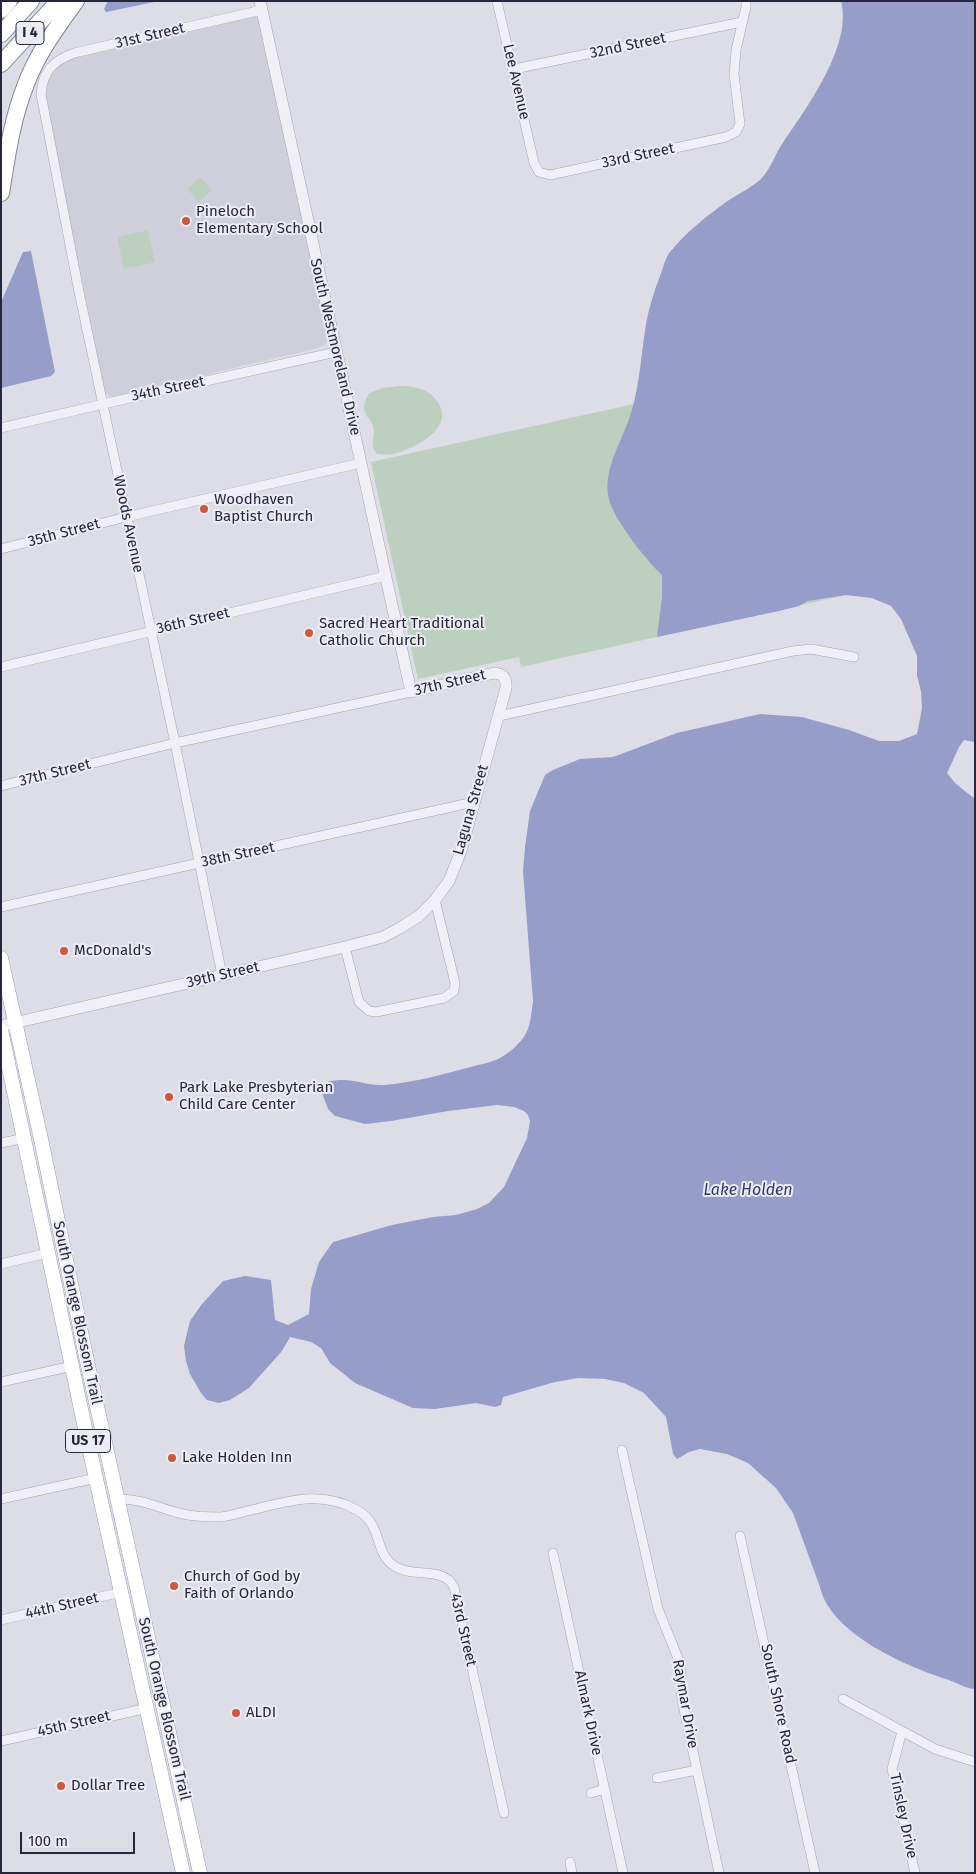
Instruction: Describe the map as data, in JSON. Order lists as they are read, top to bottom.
{
  "streets": {
    "highway": ["I 4"],
    "main road": ["South Orange Blossom Trail", "US 17"],
    "street": [
      "31st Street",
      "32nd Street",
      "Lee Avenue",
      "33rd Street",
      "South Westmoreland Drive",
      "34th Street",
      "Woods Avenue",
      "35th Street",
      "36th Street",
      "37th Street",
      "Laguna Street",
      "38th Street",
      "39th Street",
      "44th Street",
      "43rd Street",
      "Raymar Drive",
      "South Shore Road",
      "Almark Drive",
      "45th Street",
      "Tinsley Drive"
    ]
  },
  "crossings": [
    ["31st Street", "South Westmoreland Drive"],
    ["31st Street", "Woods Avenue"],
    ["32nd Street", "Lee Avenue"],
    ["32nd Street", "33rd Street"],
    ["Lee Avenue", "33rd Street"],
    ["South Westmoreland Drive", "34th Street"],
    ["South Westmoreland Drive", "35th Street"],
    ["South Westmoreland Drive", "36th Street"],
    ["South Westmoreland Drive", "37th Street"],
    ["34th Street", "Woods Avenue"],
    ["Woods Avenue", "35th Street"],
    ["Woods Avenue", "36th Street"],
    ["Woods Avenue", "37th Street"],
    ["Woods Avenue", "38th Street"],
    ["Woods Avenue", "39th Street"],
    ["37th Street", "Laguna Street"],
    ["Laguna Street", "38th Street"],
    ["Laguna Street", "39th Street"],
    ["39th Street", "South Orange Blossom Trail"],
    ["South Orange Blossom Trail", "44th Street"],
    ["South Orange Blossom Trail", "43rd Street"],
    ["South Orange Blossom Trail", "45th Street"]
  ],
  "water": ["Lake Holden"],
  "places": [
    "Pineloch Elementary School",
    "Woodhaven Baptist Church",
    "Sacred Heart Traditional Catholic Church",
    "McDonald's",
    "Park Lake Presbyterian Child Care Center",
    "Lake Holden Inn",
    "Church of God by Faith of Orlando",
    "ALDI",
    "Dollar Tree"
  ],
  "scale_bar": "100 m"
}
